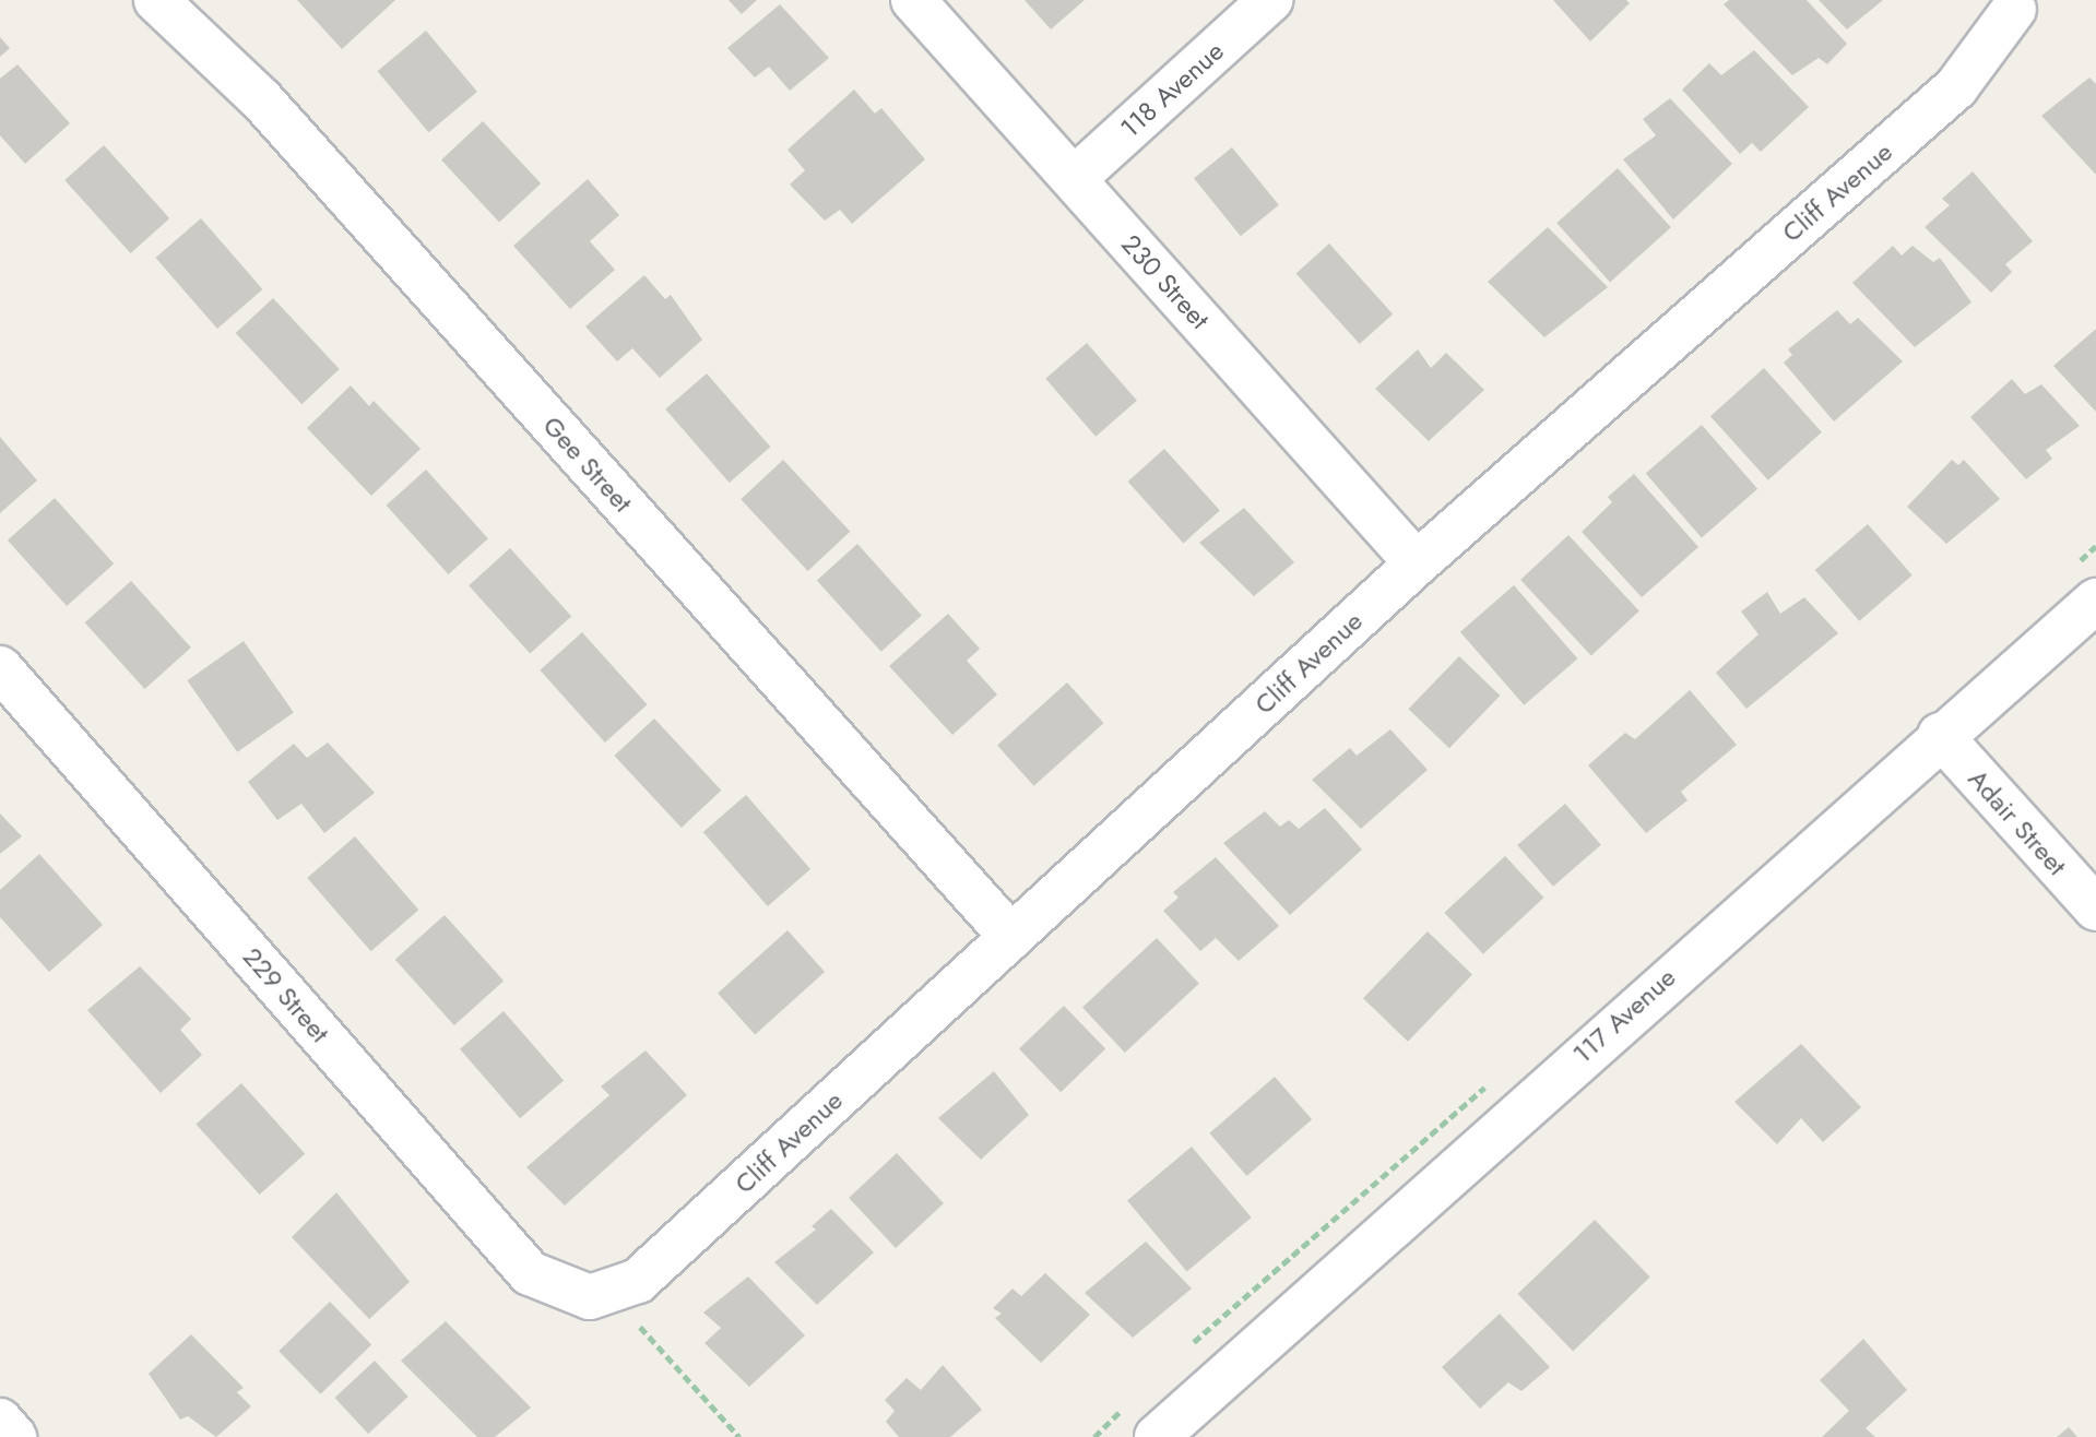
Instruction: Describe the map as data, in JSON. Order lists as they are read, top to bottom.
{
  "streets": {
    "street": [
      "118 Avenue",
      "Cliff Avenue",
      "230 Street",
      "Gee Street",
      "Adair Street",
      "229 Street",
      "117 Avenue"
    ]
  },
  "crossings": [
    ["118 Avenue", "230 Street"],
    ["Cliff Avenue", "230 Street"],
    ["Cliff Avenue", "Gee Street"],
    ["Cliff Avenue", "229 Street"],
    ["Adair Street", "117 Avenue"]
  ]
}
